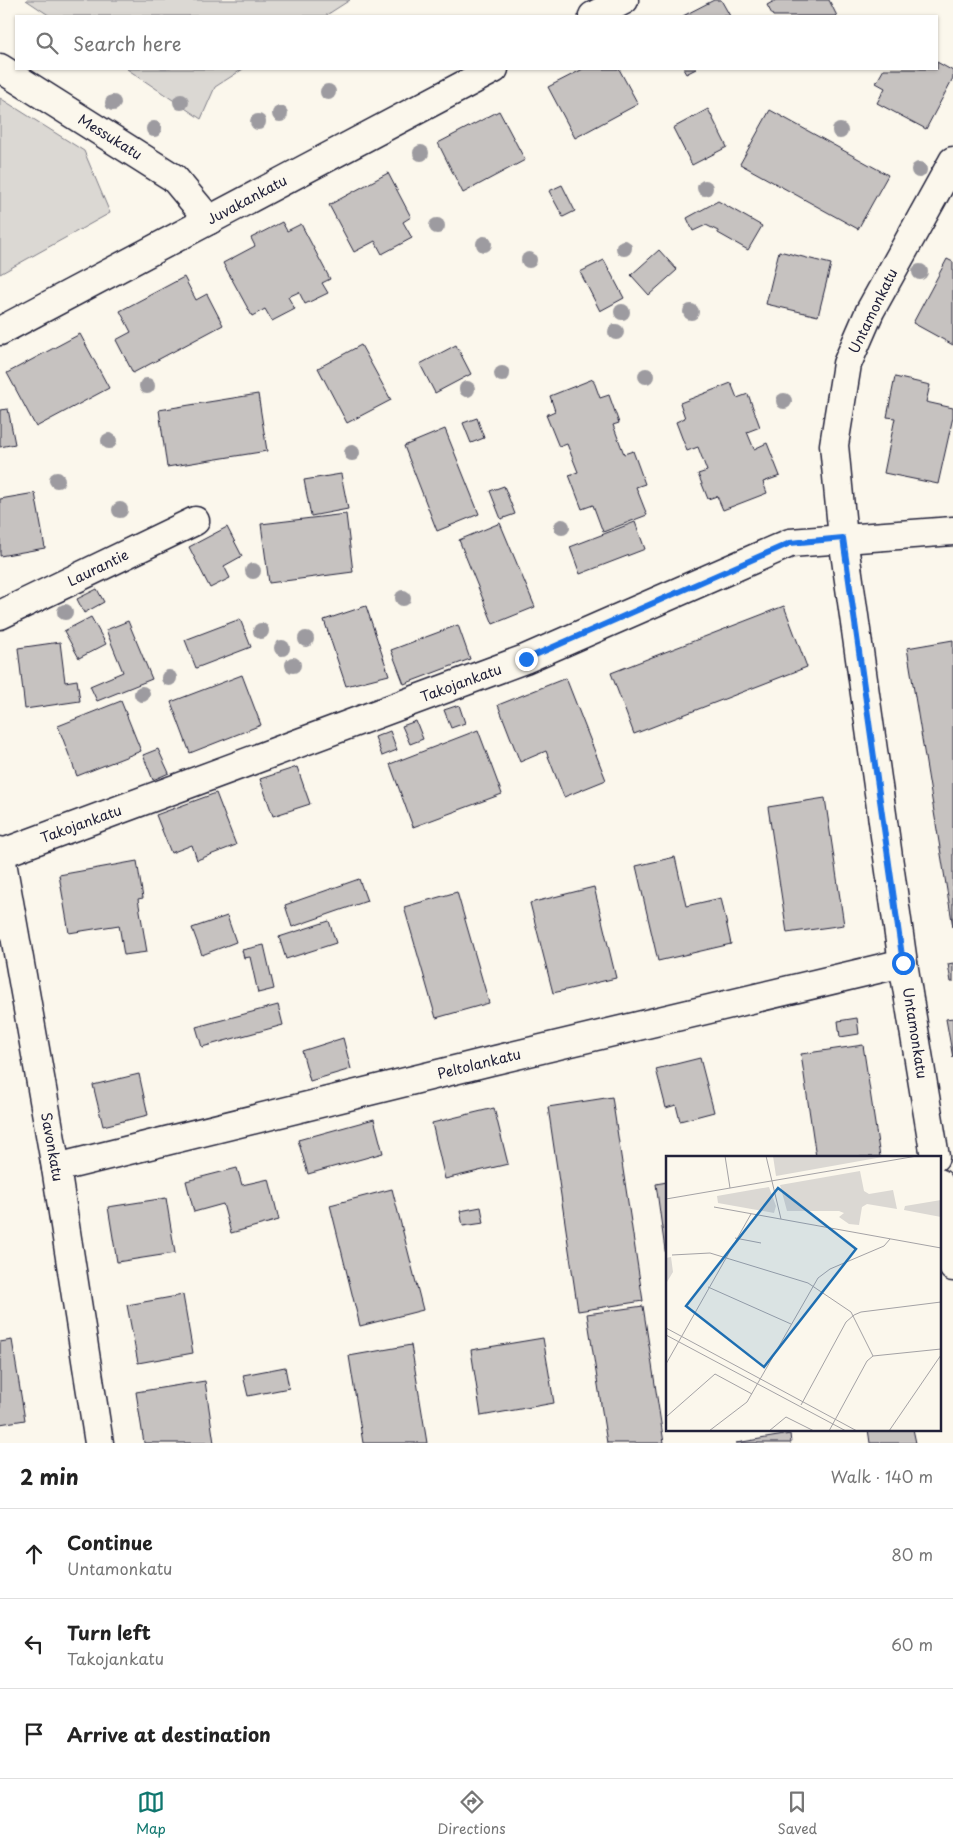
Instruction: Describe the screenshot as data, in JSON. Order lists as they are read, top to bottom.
{
  "streets": {
    "street": [
      "Messukatu",
      "Juvakankatu",
      "Untamonkatu",
      "Laurantie",
      "Takojankatu",
      "Peltolankatu",
      "Savonkatu"
    ]
  },
  "crossings": [
    ["Messukatu", "Juvakankatu"],
    ["Untamonkatu", "Takojankatu"],
    ["Untamonkatu", "Peltolankatu"],
    ["Takojankatu", "Savonkatu"],
    ["Peltolankatu", "Savonkatu"]
  ],
  "page": {
    "search": "Search here",
    "heading": ["2 min", "Walk · 140 m"],
    "list": [
      ["Continue", "Untamonkatu", "80 m"],
      ["Turn left", "Takojankatu", "60 m"],
      "Arrive at destination"
    ],
    "nav": ["Map", "Directions", "Saved"]
  }
}
